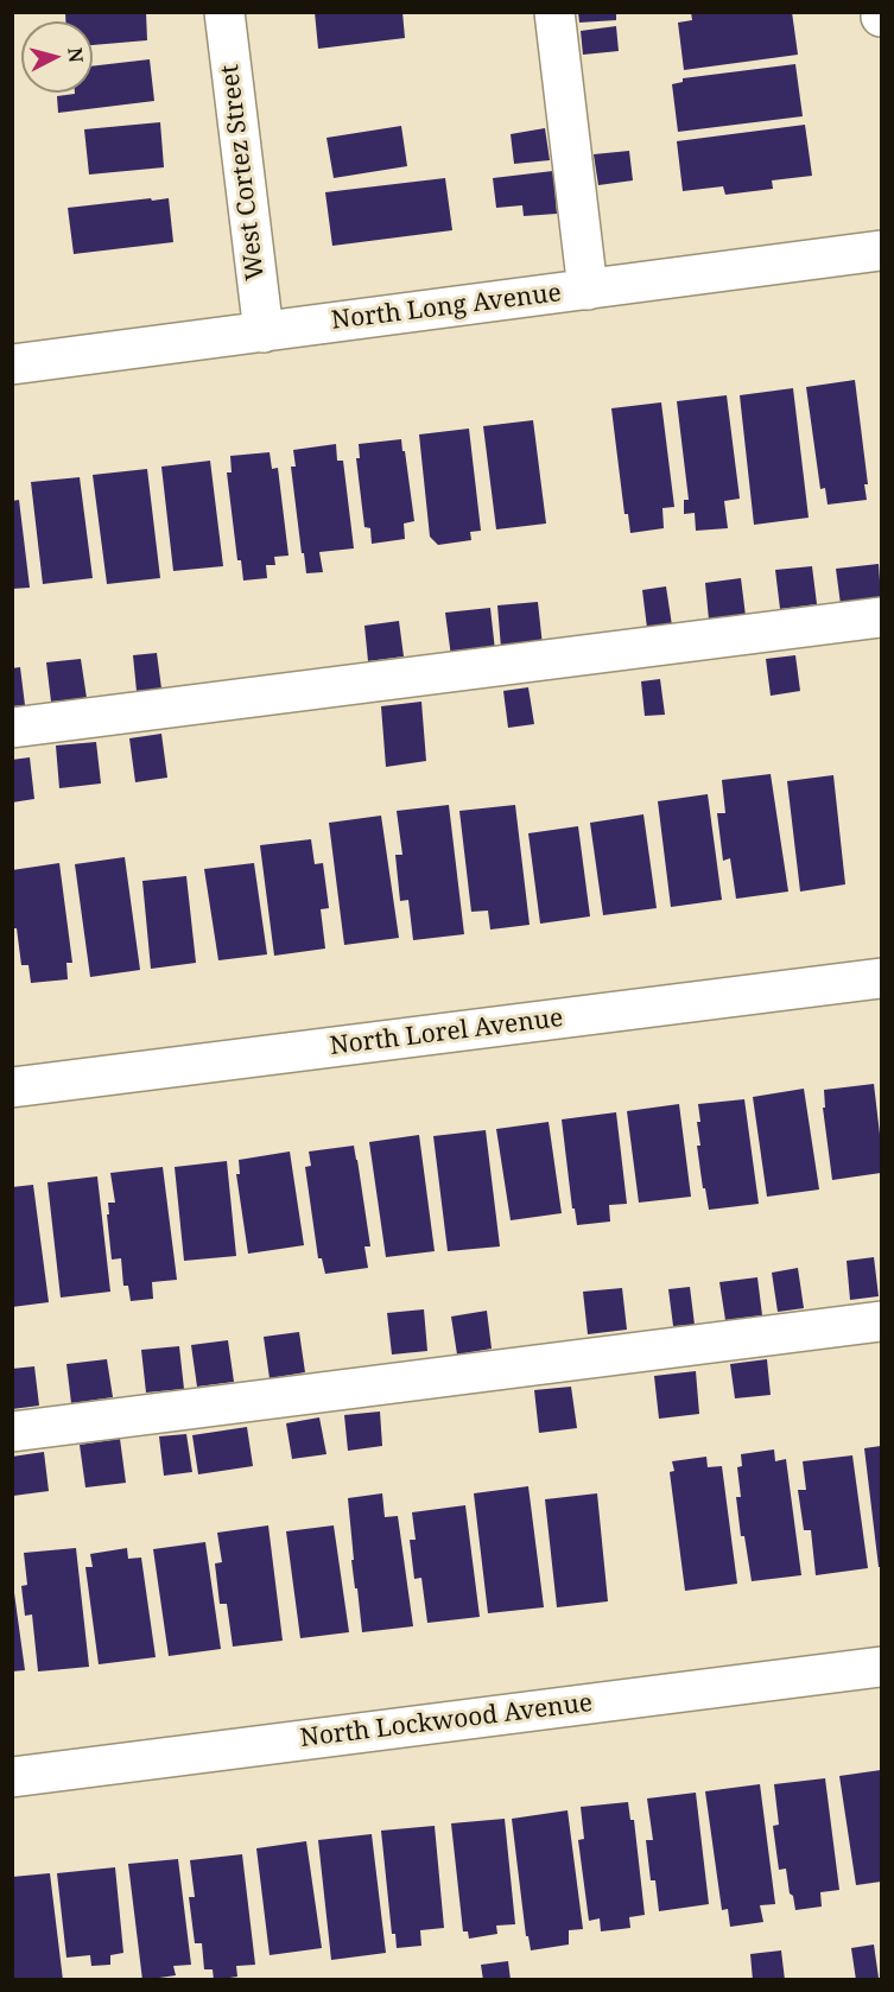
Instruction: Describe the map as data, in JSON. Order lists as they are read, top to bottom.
{
  "streets": {
    "street": [
      "West Cortez Street",
      "North Long Avenue",
      "North Lorel Avenue",
      "North Lockwood Avenue"
    ]
  },
  "crossings": [
    ["West Cortez Street", "North Long Avenue"]
  ],
  "north": "right"
}
